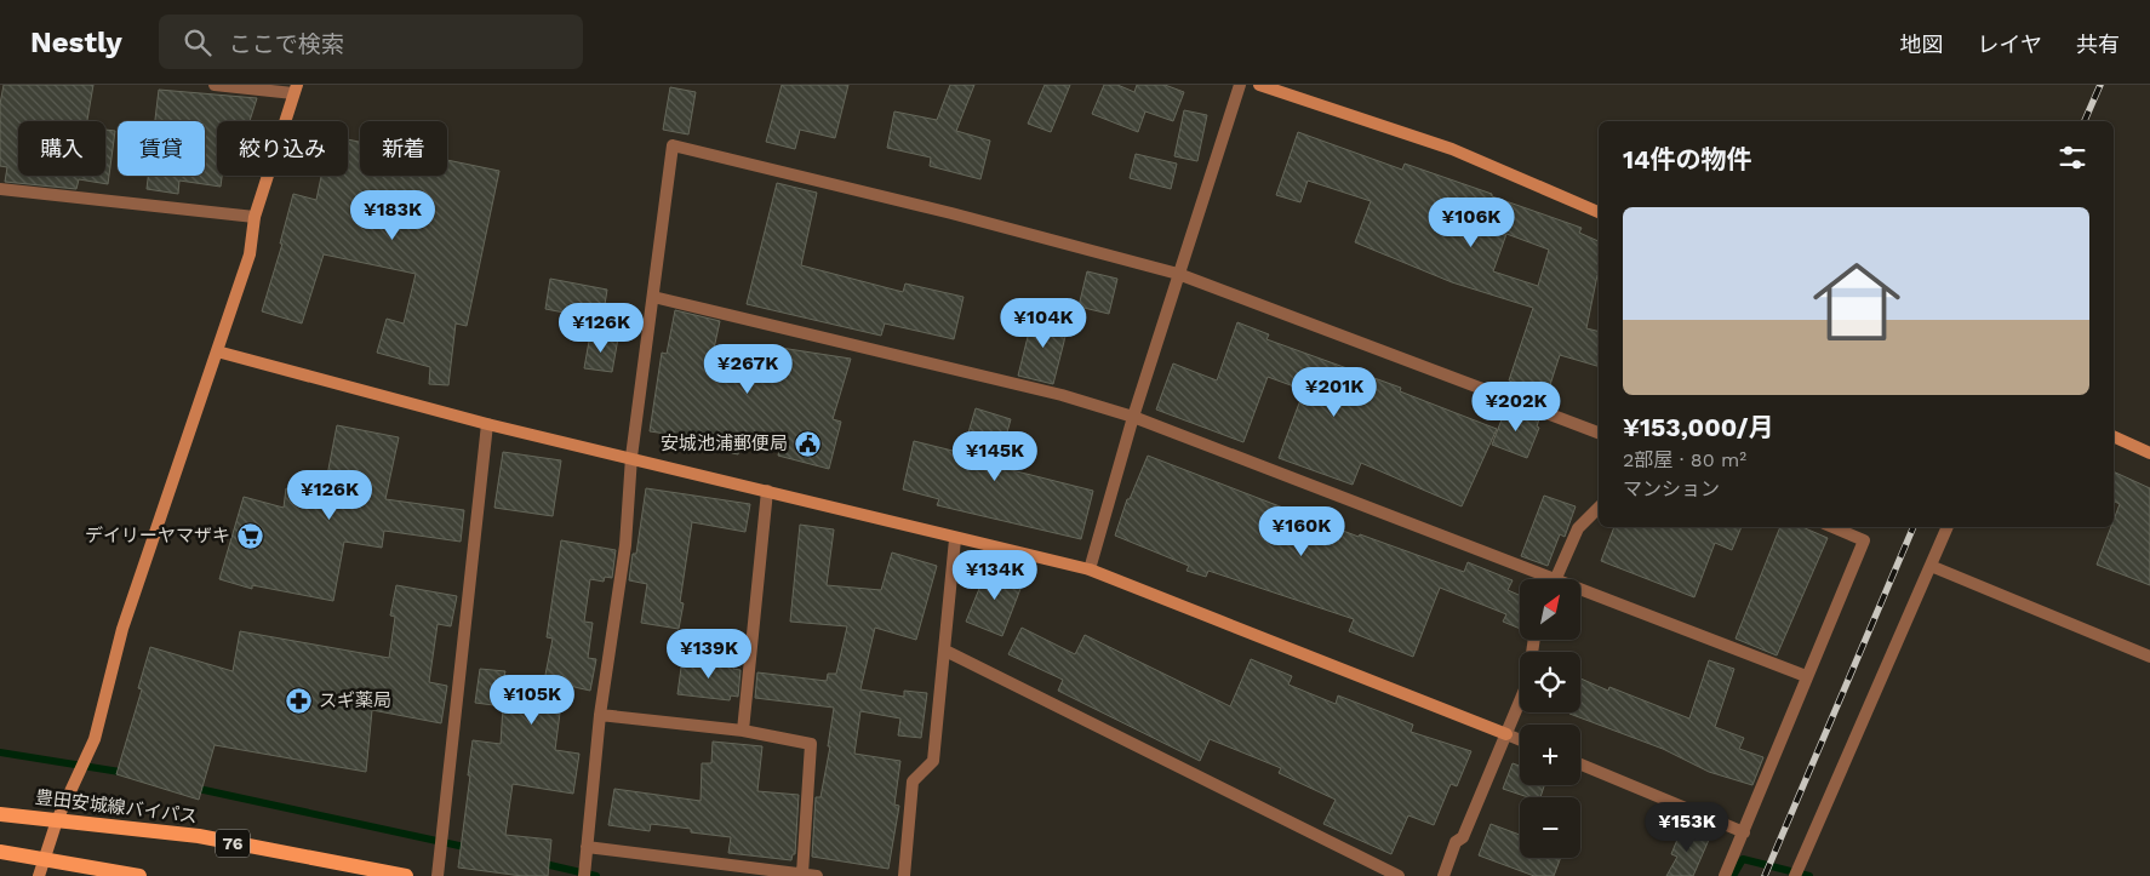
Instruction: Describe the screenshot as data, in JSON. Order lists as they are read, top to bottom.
{
  "streets": {
    "main road": ["豊田安城線バイパス", "76"]
  },
  "places": {
    "public building": ["安城池浦郵便局"],
    "supermarket": ["デイリーヤマザキ"],
    "pharmacy": ["スギ薬局"]
  },
  "north": "top right",
  "page": {
    "header": "Nestly",
    "search": "ここで検索",
    "nav": ["地図", "レイヤ", "共有"],
    "chip": [
      "購入",
      "賃貸",
      "絞り込み",
      "新着"
    ],
    "heading": "14件の物件",
    "price": [
      "¥183K",
      "¥106K",
      "¥104K",
      "¥126K",
      "¥267K",
      "¥201K",
      "¥202K",
      "¥145K",
      "¥126K",
      "¥160K",
      "¥134K",
      "¥139K",
      "¥105K",
      "¥153K"
    ],
    "list": [
      {
        "name": "¥153,000/月",
        "note": "2部屋 · 80 m² · マンション"
      }
    ],
    "map_buttons": ["+", "−"]
  }
}
